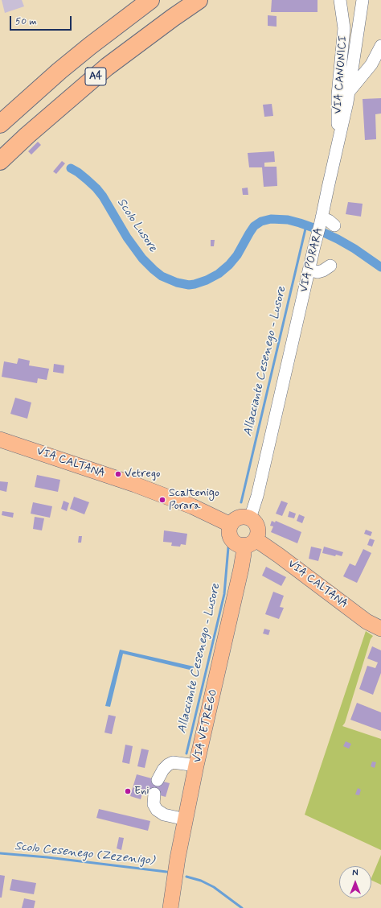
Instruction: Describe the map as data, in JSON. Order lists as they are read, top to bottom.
{
  "streets": {
    "highway": ["A4"],
    "main road": ["VIA CALTANA", "VIA VETREGO"],
    "street": ["VIA CANONICI", "VIA PORARA"]
  },
  "crossings": [
    ["VIA CANONICI", "VIA PORARA"],
    ["VIA PORARA", "VIA CALTANA"],
    ["VIA PORARA", "VIA VETREGO"],
    ["VIA CALTANA", "VIA VETREGO"]
  ],
  "water": ["Scolo Lusore", "Allacciante Cesenego - Lusore", "Scolo Cesenego (Zezenigo)"],
  "places": ["Vetrego", "Scaltenigo Porara", "Eni"],
  "scale_bar": "50 m",
  "north": "top"
}
